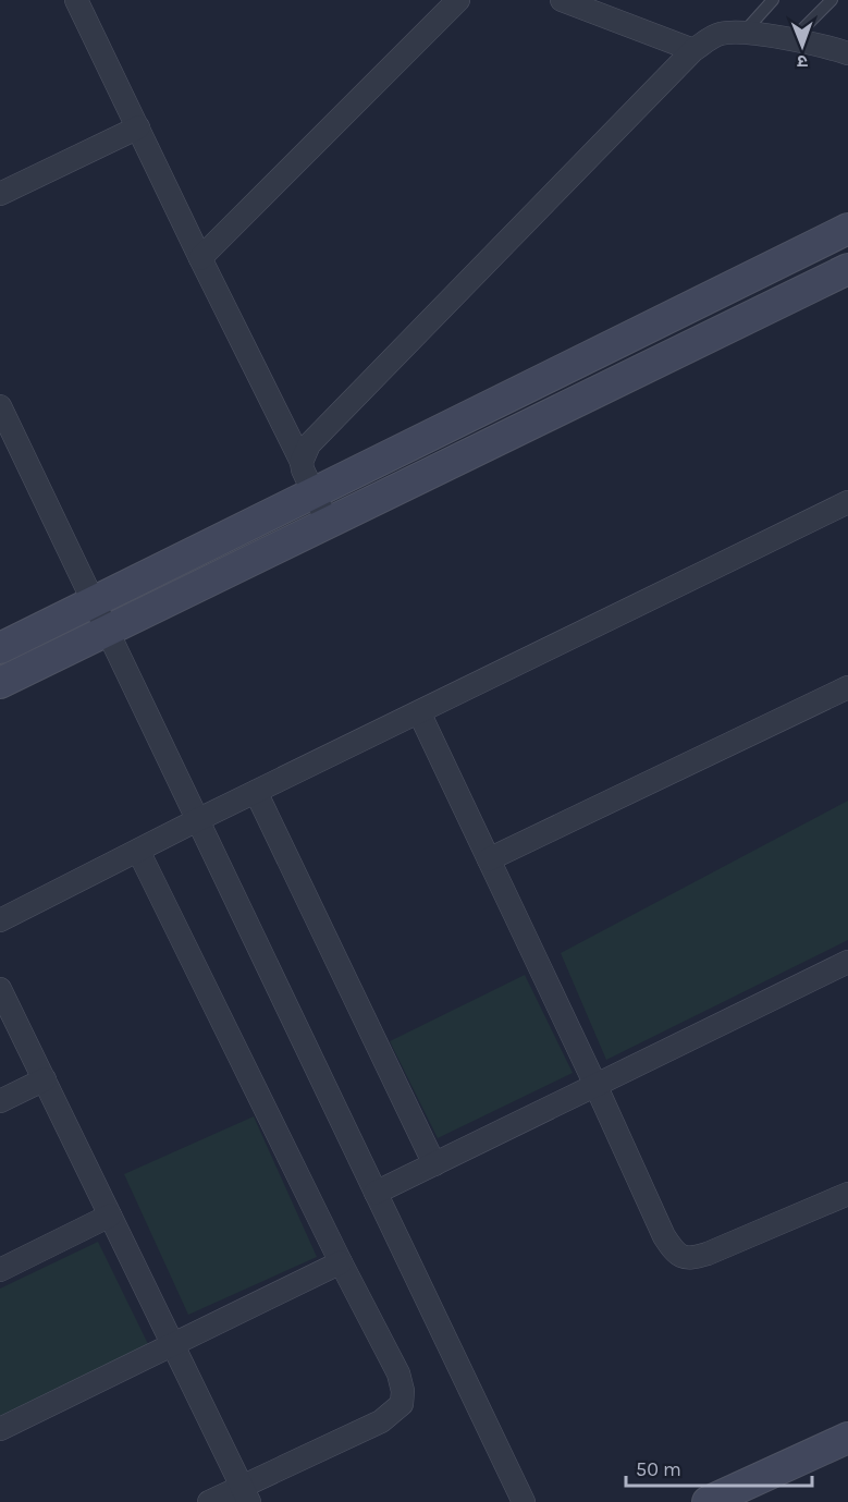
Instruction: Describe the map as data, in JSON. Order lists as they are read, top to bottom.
{
  "scale_bar": "50 m",
  "north": "bottom"
}
